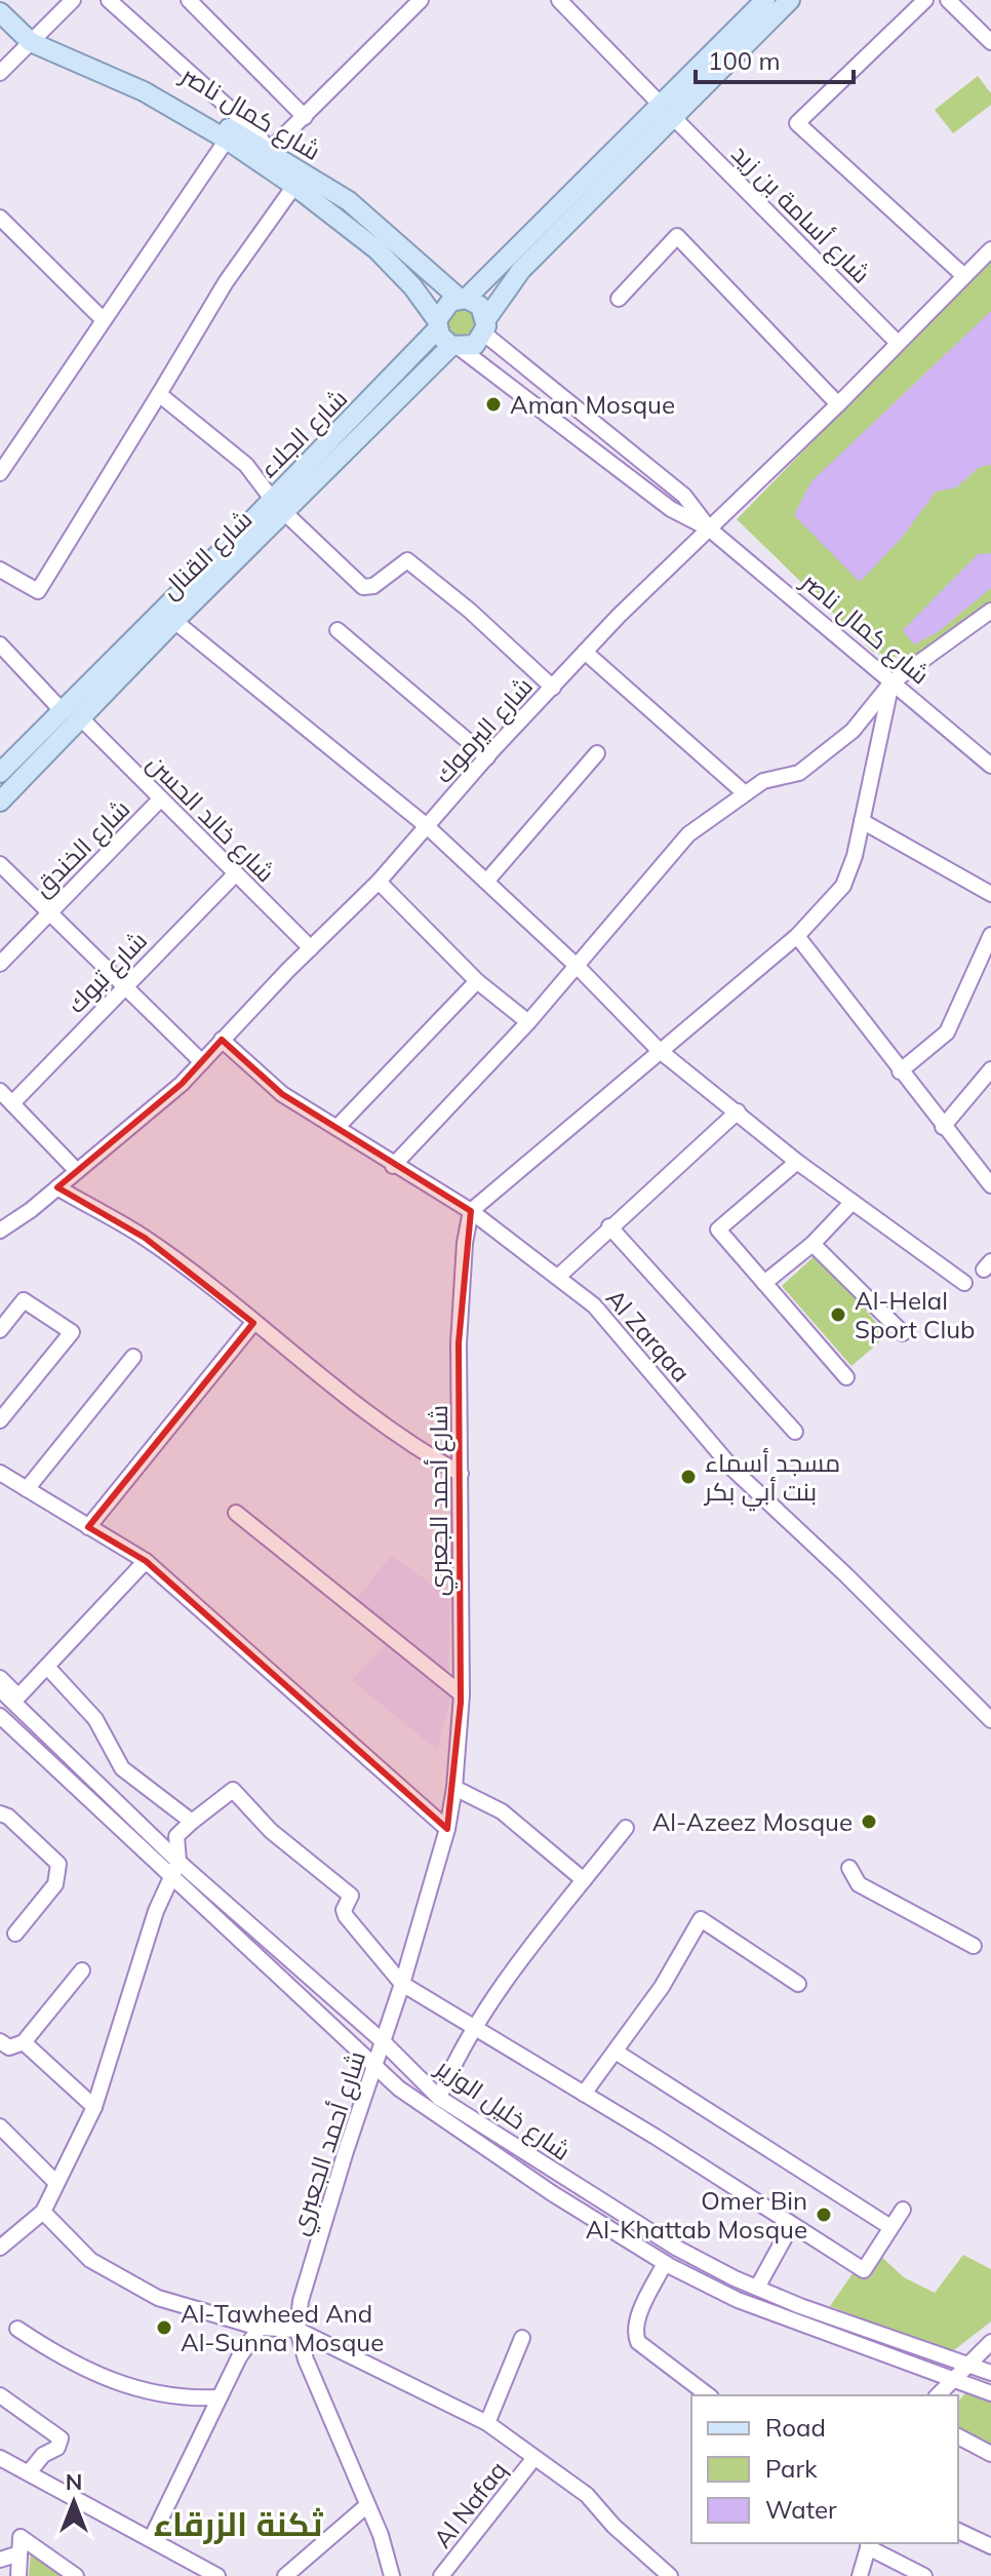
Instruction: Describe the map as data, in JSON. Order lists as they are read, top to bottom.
{
  "streets": {
    "main road": ["شارع كمال ناصر", "شارع الجلاء", "شارع القنال"],
    "street": [
      "شارع أسامة بن زيد",
      "شارع اليرموك",
      "شارع خالد الحسن",
      "شارع الخندق",
      "شارع تبوك",
      "Al Zarqaa",
      "شارع أحمد الجعبري",
      "شارع خليل الوزير",
      "Al Nafaq"
    ]
  },
  "crossings": [
    ["شارع كمال ناصر", "شارع الجلاء"],
    ["شارع كمال ناصر", "شارع القنال"],
    ["شارع كمال ناصر", "شارع اليرموك"],
    ["شارع أسامة بن زيد", "شارع اليرموك"],
    ["شارع الجلاء", "شارع القنال"],
    ["شارع القنال", "شارع خالد الحسن"],
    ["شارع اليرموك", "شارع خالد الحسن"],
    ["شارع اليرموك", "Al Zarqaa"],
    ["شارع خالد الحسن", "شارع الخندق"],
    ["شارع خالد الحسن", "شارع تبوك"],
    ["Al Zarqaa", "شارع أحمد الجعبري"],
    ["شارع أحمد الجعبري", "شارع خليل الوزير"]
  ],
  "districts": ["ثكنة الزرقاء"],
  "places": [
    "Aman Mosque",
    "Al-Helal Sport Club",
    "مسجد أسماء بنت أبي بكر",
    "Al-Azeez Mosque",
    "Omer Bin Al-Khattab Mosque",
    "Al-Tawheed And Al-Sunna Mosque"
  ],
  "legend": ["Road", "Park", "Water"],
  "scale_bar": "100 m",
  "north": "top"
}
